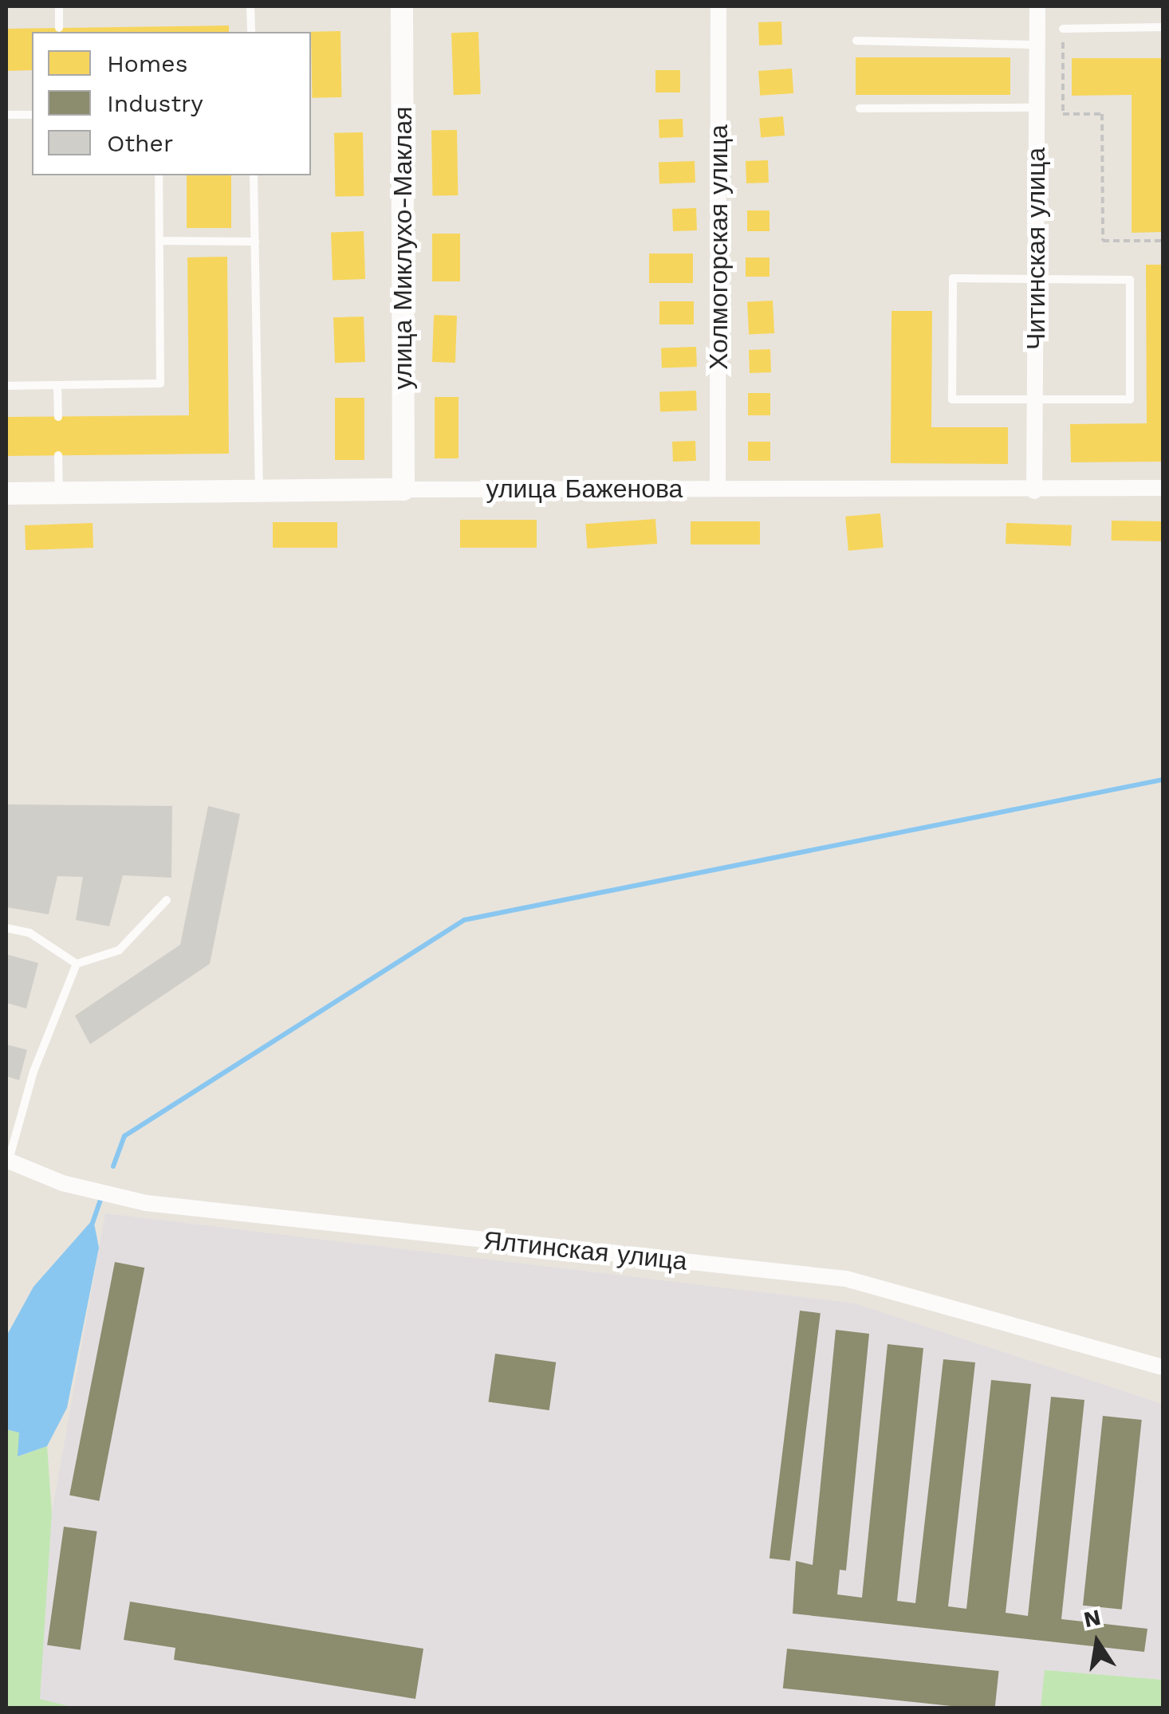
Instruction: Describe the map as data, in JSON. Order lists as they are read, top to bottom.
{
  "streets": {
    "street": [
      "Холмогорская улица",
      "улица Миклухо-Маклая",
      "Читинская улица",
      "улица Баженова",
      "Ялтинская улица"
    ]
  },
  "crossings": [
    ["Холмогорская улица", "улица Баженова"],
    ["улица Миклухо-Маклая", "улица Баженова"],
    ["Читинская улица", "улица Баженова"]
  ],
  "legend": ["Homes", "Industry", "Other"],
  "north": "top"
}
